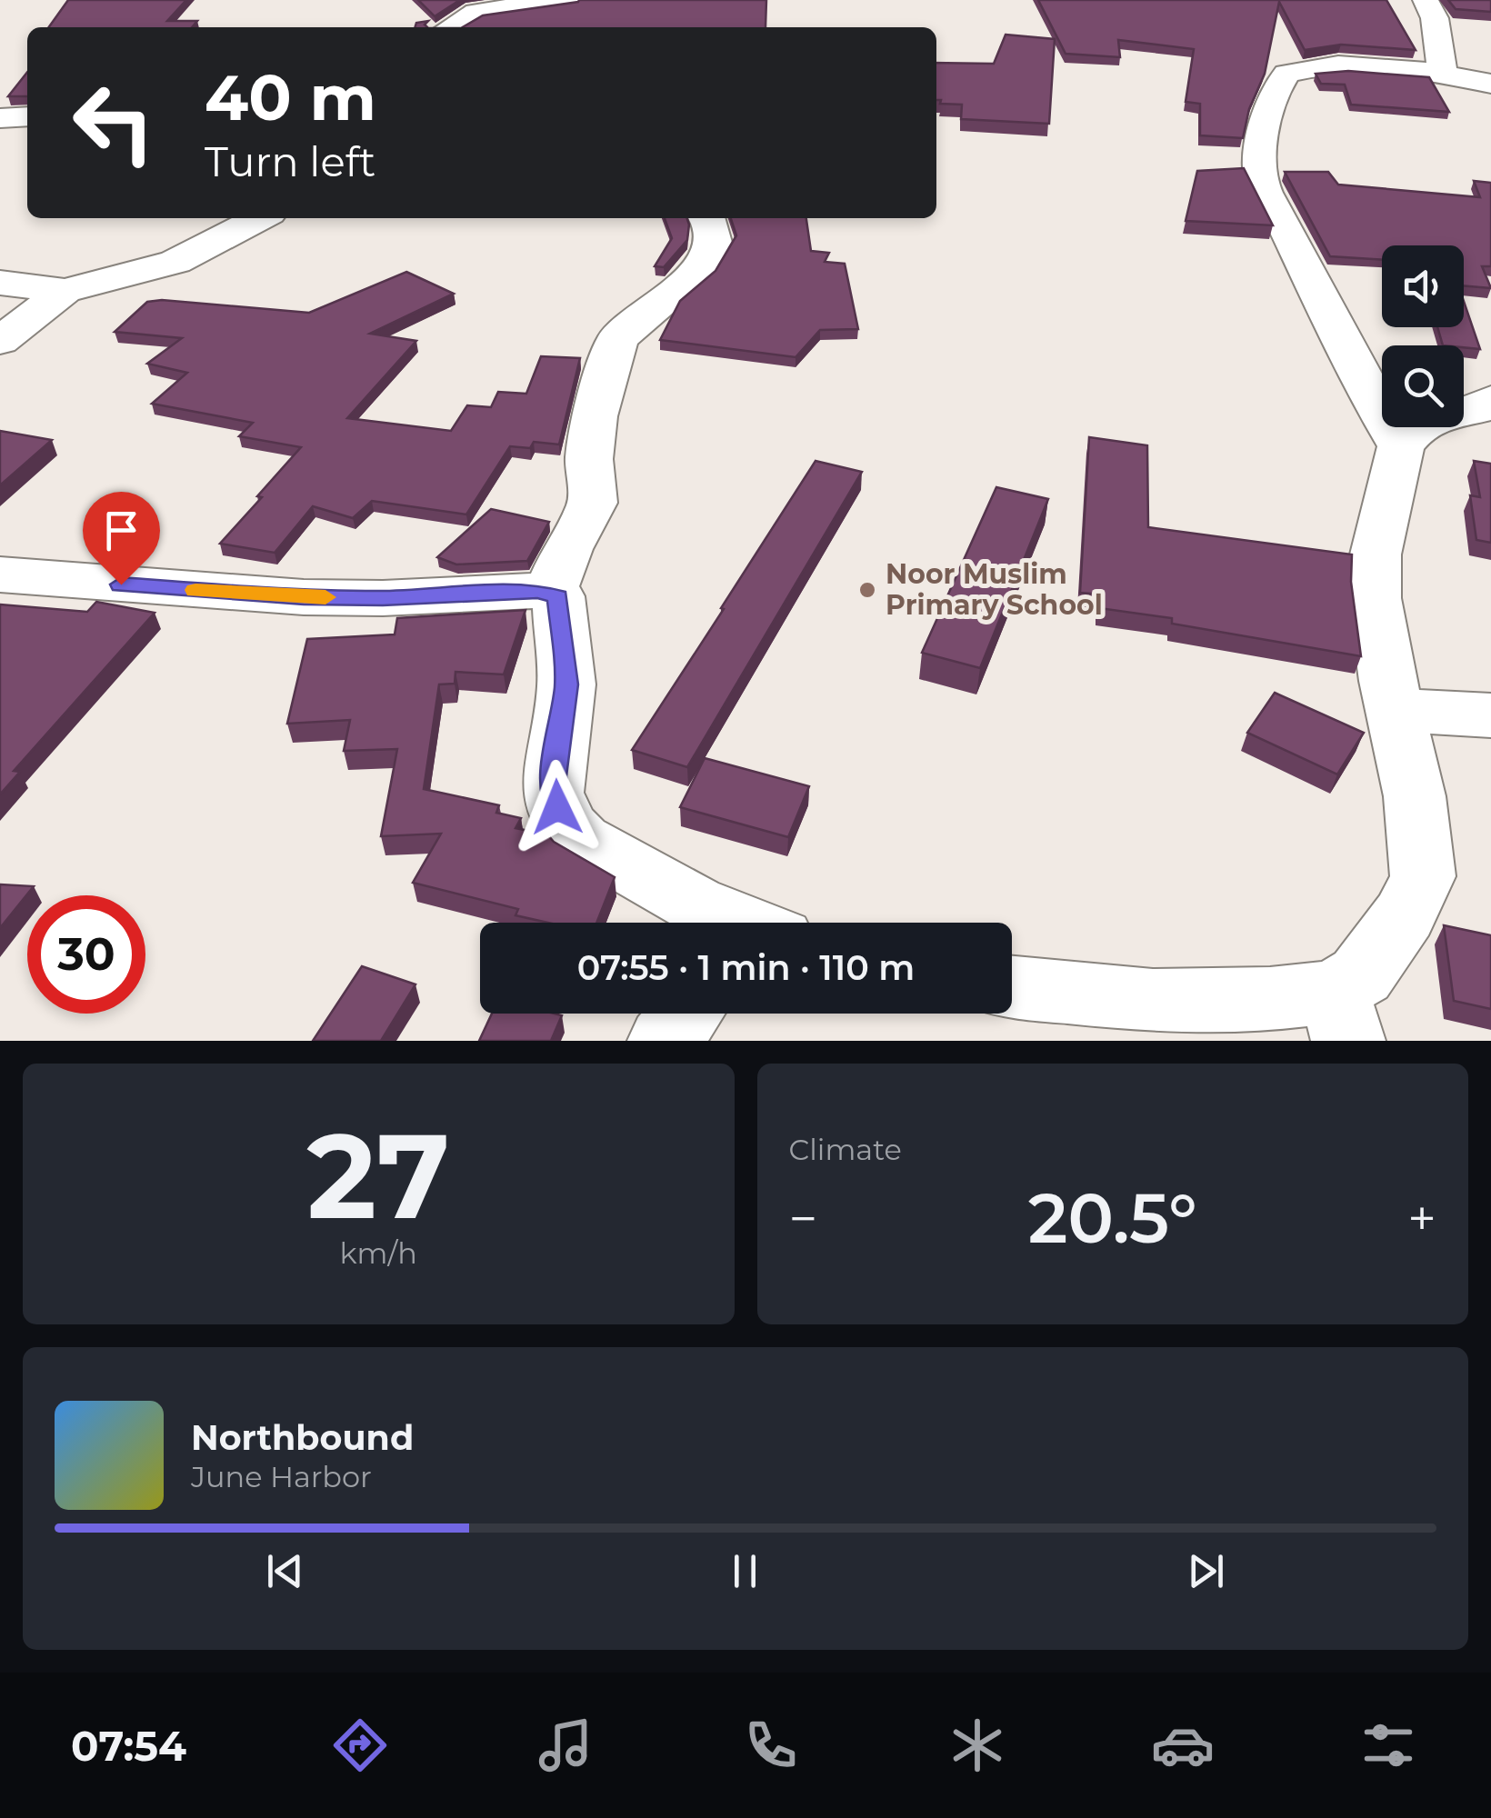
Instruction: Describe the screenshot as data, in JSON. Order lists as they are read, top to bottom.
{
  "places": ["Noor Muslim Primary School"],
  "page": {
    "turn": ["40 m", "Turn left"],
    "limit": "30",
    "trip": "07:55 · 1 min · 110 m",
    "tile": [
      ["27", "km/h"],
      "Climate"
    ],
    "heat": ["−", "20.5°", "+"],
    "song": ["Northbound", "June Harbor"],
    "tabs": "07:54"
  }
}
